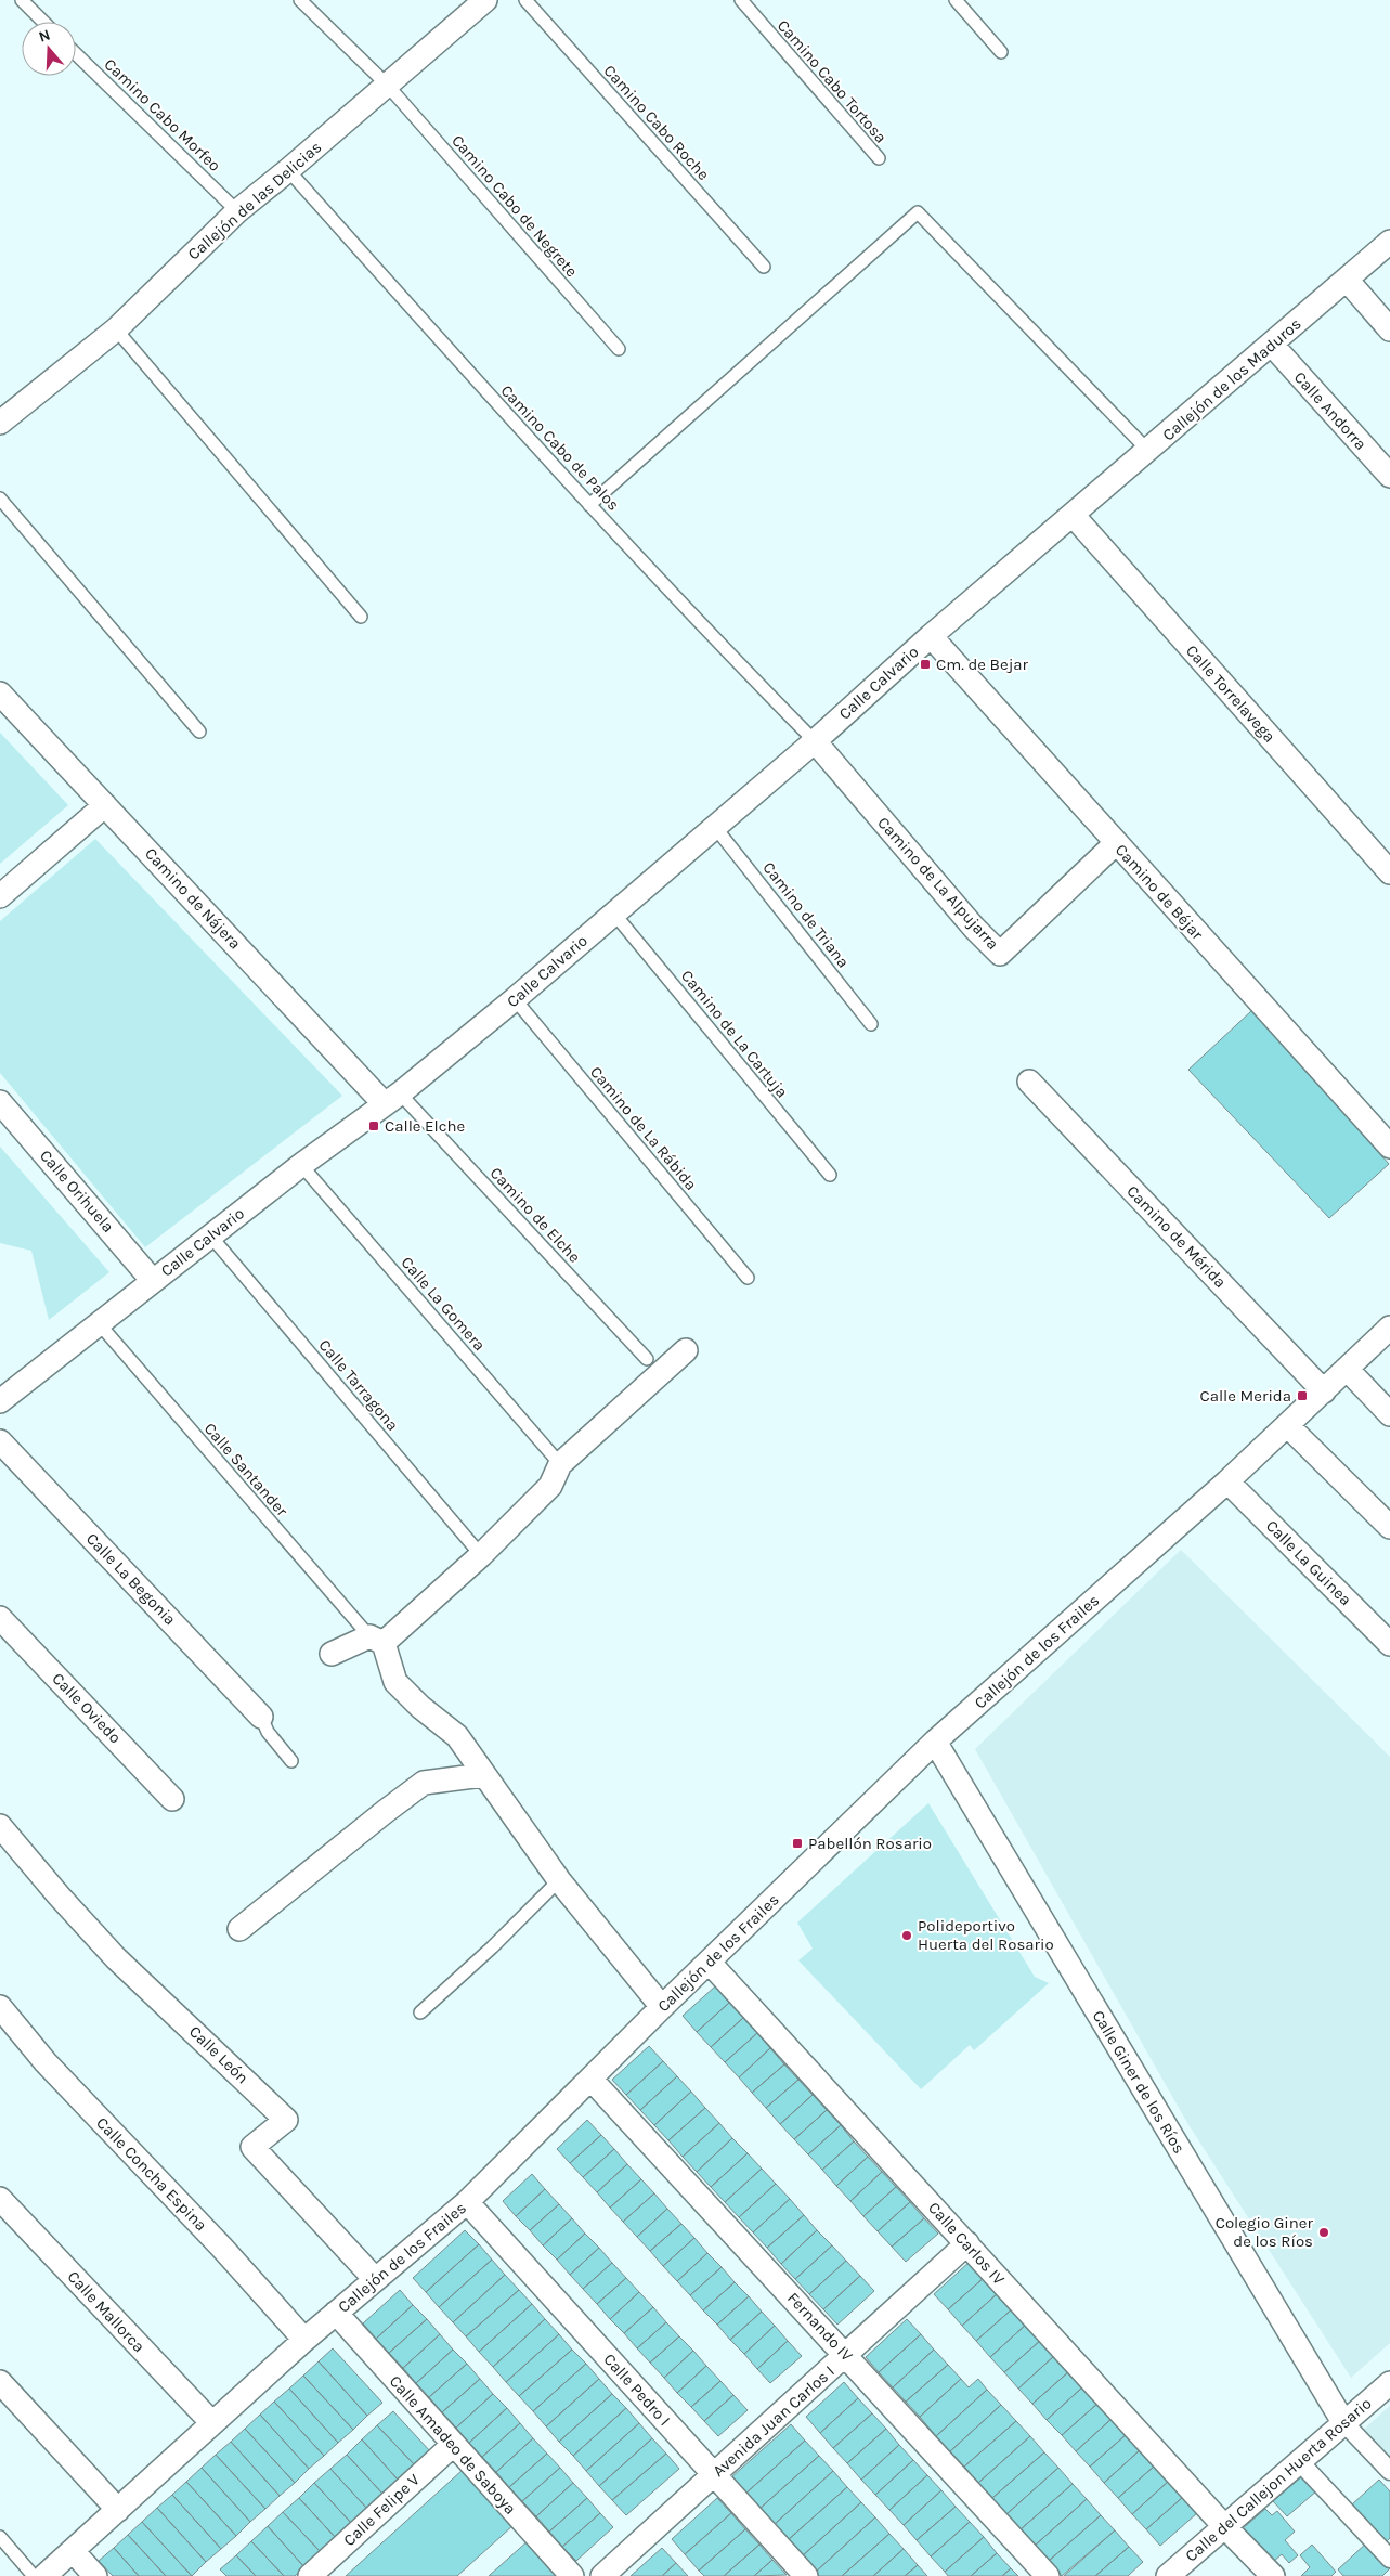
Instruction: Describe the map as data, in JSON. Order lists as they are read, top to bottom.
{
  "streets": {
    "street": [
      "Callejón de las Delicias",
      "Callejón de los Maduros",
      "Calle Andorra",
      "Calle Calvario",
      "Calle Torrelavega",
      "Camino de La Alpujarra",
      "Camino de Béjar",
      "Camino de Nájera",
      "Calle Orihuela",
      "Camino de Mérida",
      "Calle La Guinea",
      "Calle La Begonia",
      "Callejón de los Frailes",
      "Calle Oviedo",
      "Calle León",
      "Calle Giner de los Ríos",
      "Calle Concha Espina",
      "Calle Carlos IV",
      "Calle Mallorca",
      "Fernando IV",
      "Calle Pedro I",
      "Avenida Juan Carlos I",
      "Calle Amadeo de Saboya",
      "Calle del Callejon Huerta Rosario",
      "Calle Felipe V"
    ],
    "lane": [
      "Camino Cabo Tortosa",
      "Camino Cabo Morfeo",
      "Camino Cabo Roche",
      "Camino Cabo de Negrete",
      "Camino Cabo de Palos",
      "Camino de Triana",
      "Camino de La Cartuja",
      "Camino de La Rábida",
      "Camino de Elche",
      "Calle La Gomera",
      "Calle Tarragona",
      "Calle Santander"
    ]
  },
  "crossings": [
    ["Camino Cabo Morfeo", "Callejón de las Delicias"],
    ["Callejón de las Delicias", "Camino Cabo de Negrete"],
    ["Callejón de las Delicias", "Camino Cabo de Palos"],
    ["Callejón de los Maduros", "Calle Andorra"],
    ["Callejón de los Maduros", "Calle Calvario"],
    ["Callejón de los Maduros", "Calle Torrelavega"],
    ["Camino Cabo de Palos", "Calle Calvario"],
    ["Camino Cabo de Palos", "Camino de La Alpujarra"],
    ["Calle Calvario", "Calle Torrelavega"],
    ["Calle Calvario", "Camino de La Alpujarra"],
    ["Calle Calvario", "Camino de Béjar"],
    ["Calle Calvario", "Camino de Nájera"],
    ["Calle Calvario", "Camino de Triana"],
    ["Calle Calvario", "Camino de La Cartuja"],
    ["Calle Calvario", "Camino de La Rábida"],
    ["Calle Calvario", "Calle Orihuela"],
    ["Calle Calvario", "Camino de Elche"],
    ["Calle Calvario", "Calle La Gomera"],
    ["Calle Calvario", "Calle Tarragona"],
    ["Calle Calvario", "Calle Santander"],
    ["Camino de La Alpujarra", "Camino de Béjar"],
    ["Camino de Nájera", "Camino de Elche"],
    ["Camino de Mérida", "Callejón de los Frailes"],
    ["Calle La Guinea", "Callejón de los Frailes"],
    ["Callejón de los Frailes", "Calle León"],
    ["Callejón de los Frailes", "Calle Giner de los Ríos"],
    ["Callejón de los Frailes", "Calle Concha Espina"],
    ["Callejón de los Frailes", "Calle Carlos IV"],
    ["Callejón de los Frailes", "Calle Mallorca"],
    ["Callejón de los Frailes", "Fernando IV"],
    ["Callejón de los Frailes", "Calle Pedro I"],
    ["Callejón de los Frailes", "Calle Amadeo de Saboya"],
    ["Calle Giner de los Ríos", "Calle del Callejon Huerta Rosario"],
    ["Calle Carlos IV", "Avenida Juan Carlos I"],
    ["Calle Carlos IV", "Calle del Callejon Huerta Rosario"],
    ["Fernando IV", "Avenida Juan Carlos I"],
    ["Calle Pedro I", "Avenida Juan Carlos I"],
    ["Calle Amadeo de Saboya", "Calle Felipe V"]
  ],
  "places": {
    "transit": [
      "Cm. de Bejar",
      "Calle Elche",
      "Calle Merida",
      "Pabellón Rosario"
    ],
    "other": ["Polideportivo Huerta del Rosario", "Colegio Giner de los Ríos"]
  },
  "north": "top"
}
